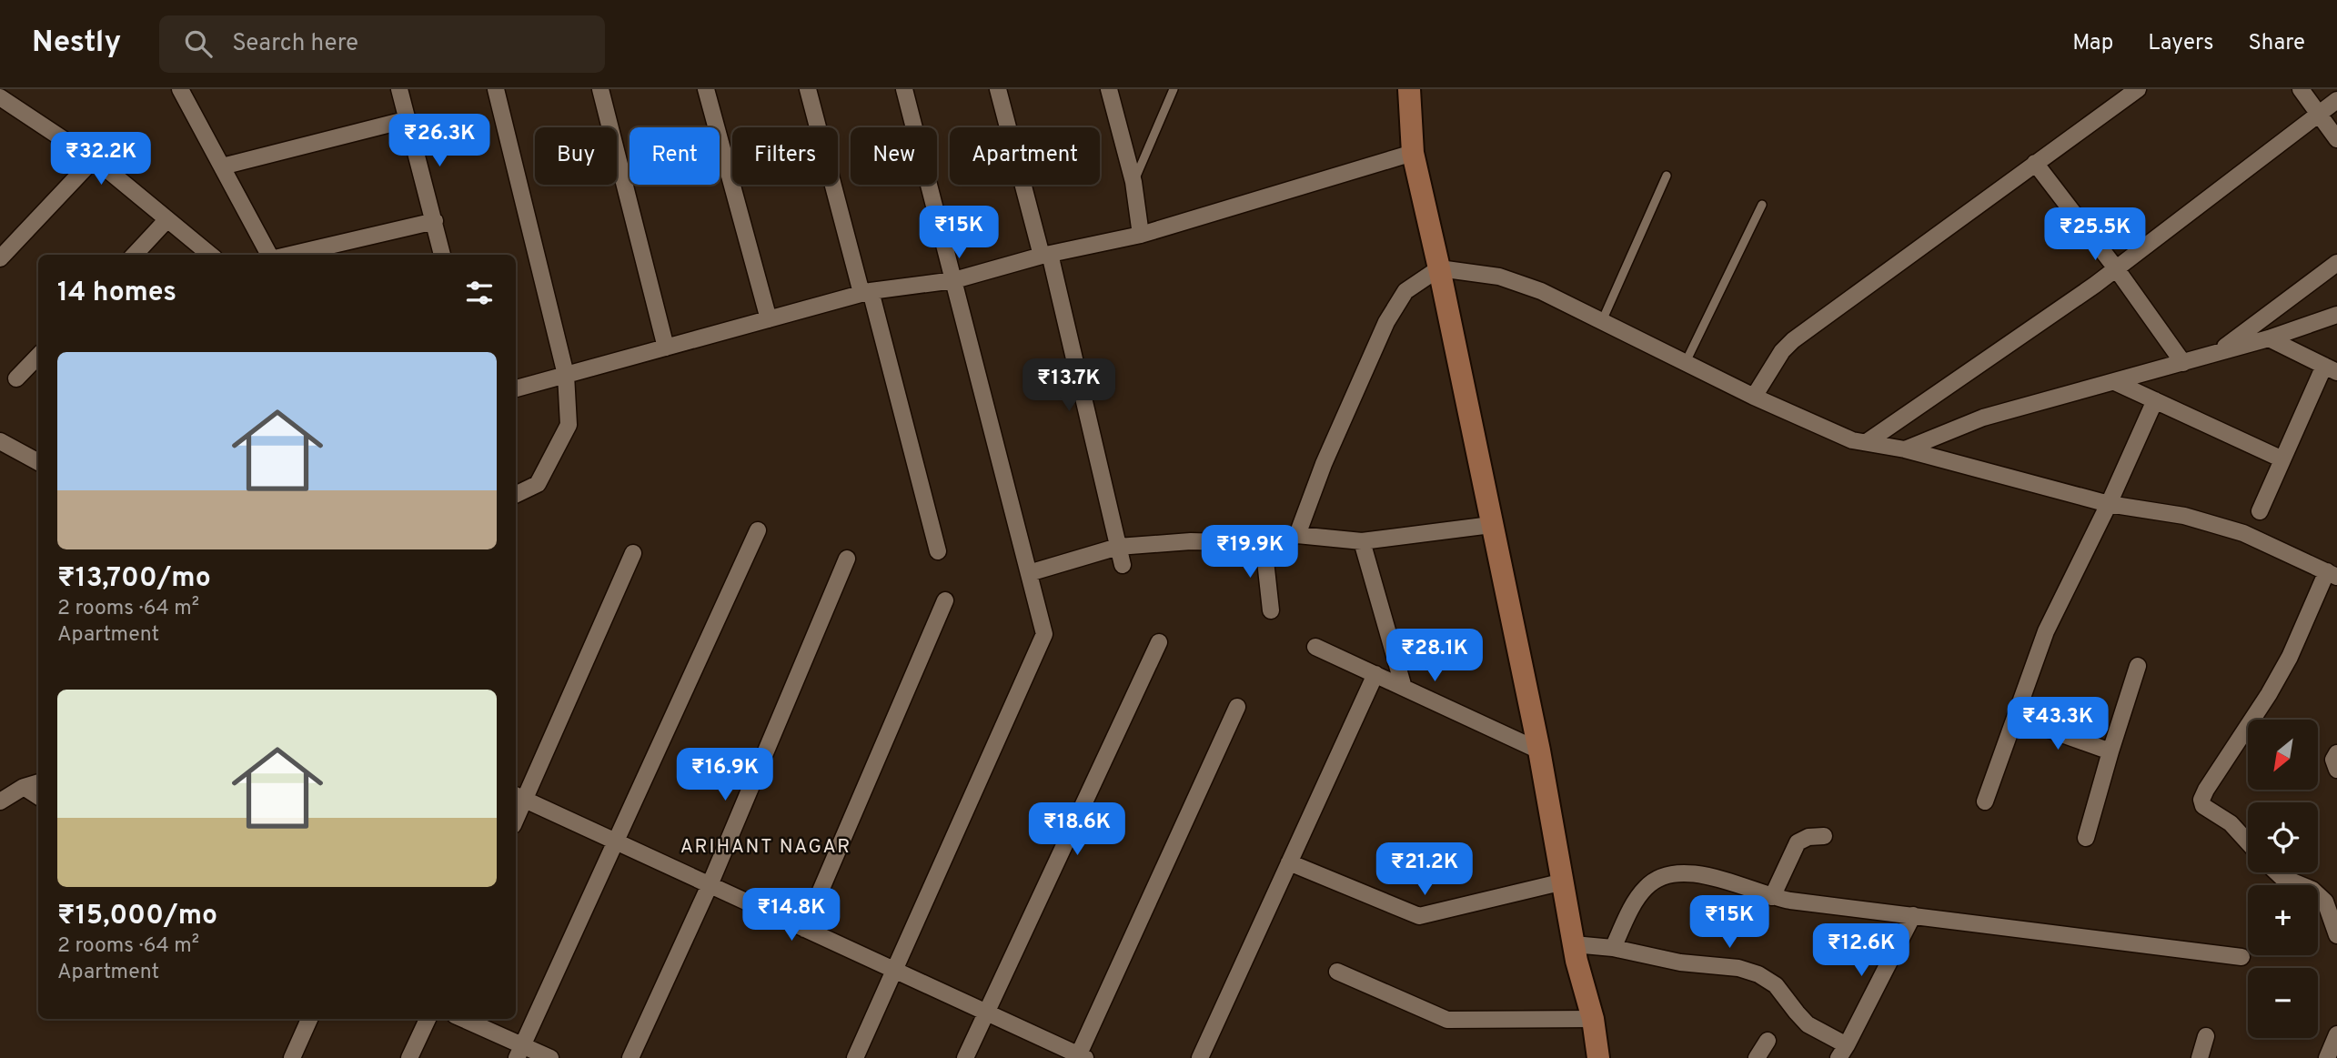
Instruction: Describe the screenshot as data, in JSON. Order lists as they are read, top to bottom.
{
  "districts": ["ARIHANT NAGAR"],
  "north": "bottom left",
  "page": {
    "header": "Nestly",
    "search": "Search here",
    "nav": ["Map", "Layers", "Share"],
    "price": [
      "₹26.3K",
      "₹32.2K",
      "₹15K",
      "₹25.5K",
      "₹13.7K",
      "₹19.9K",
      "₹28.1K",
      "₹43.3K",
      "₹16.9K",
      "₹18.6K",
      "₹21.2K",
      "₹14.8K",
      "₹15K",
      "₹12.6K"
    ],
    "chip": [
      "Buy",
      "Rent",
      "Filters",
      "New",
      "Apartment"
    ],
    "heading": "14 homes",
    "list": [
      {
        "name": "₹13,700/mo",
        "note": "2 rooms · 64 m² · Apartment"
      },
      {
        "name": "₹15,000/mo",
        "note": "2 rooms · 64 m² · Apartment"
      }
    ],
    "map_buttons": ["+", "−"]
  }
}
